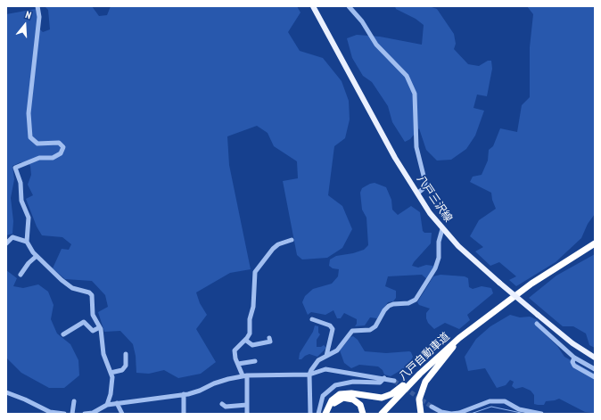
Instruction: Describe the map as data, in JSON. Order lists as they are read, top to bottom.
{
  "streets": {
    "highway": ["八戸自動車道"],
    "main road": ["八戸三沢線"]
  },
  "north": "top"
}
